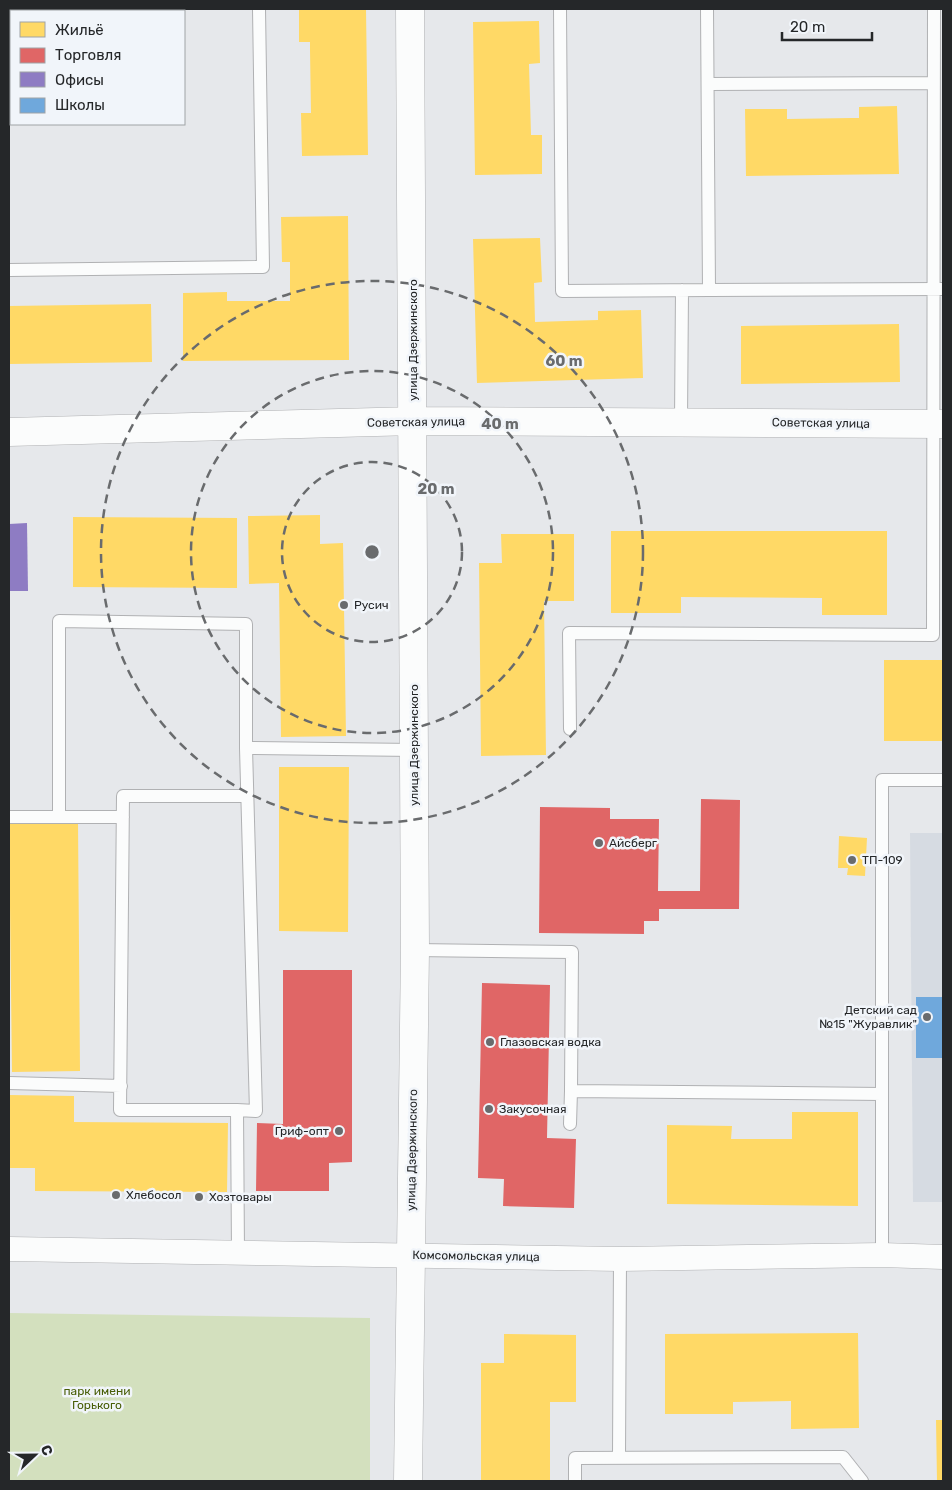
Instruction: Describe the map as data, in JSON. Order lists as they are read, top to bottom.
{
  "streets": {
    "street": ["улица Дзержинского", "Советская улица", "Комсомольская улица"]
  },
  "crossings": [
    ["улица Дзержинского", "Советская улица"],
    ["улица Дзержинского", "Комсомольская улица"]
  ],
  "parks": ["парк имени Горького"],
  "places": [
    "Русич",
    "Айсберг",
    "ТП-109",
    "Детский сад №15 \"Журавлик\"",
    "Глазовская водка",
    "Закусочная",
    "Гриф-опт",
    "Хлебосол",
    "Хозтовары"
  ],
  "legend": [
    "Жильё",
    "Торговля",
    "Офисы",
    "Школы"
  ],
  "scale_bar": "20 m",
  "north": "right",
  "rings": ["60 m", "40 m", "20 m"]
}
